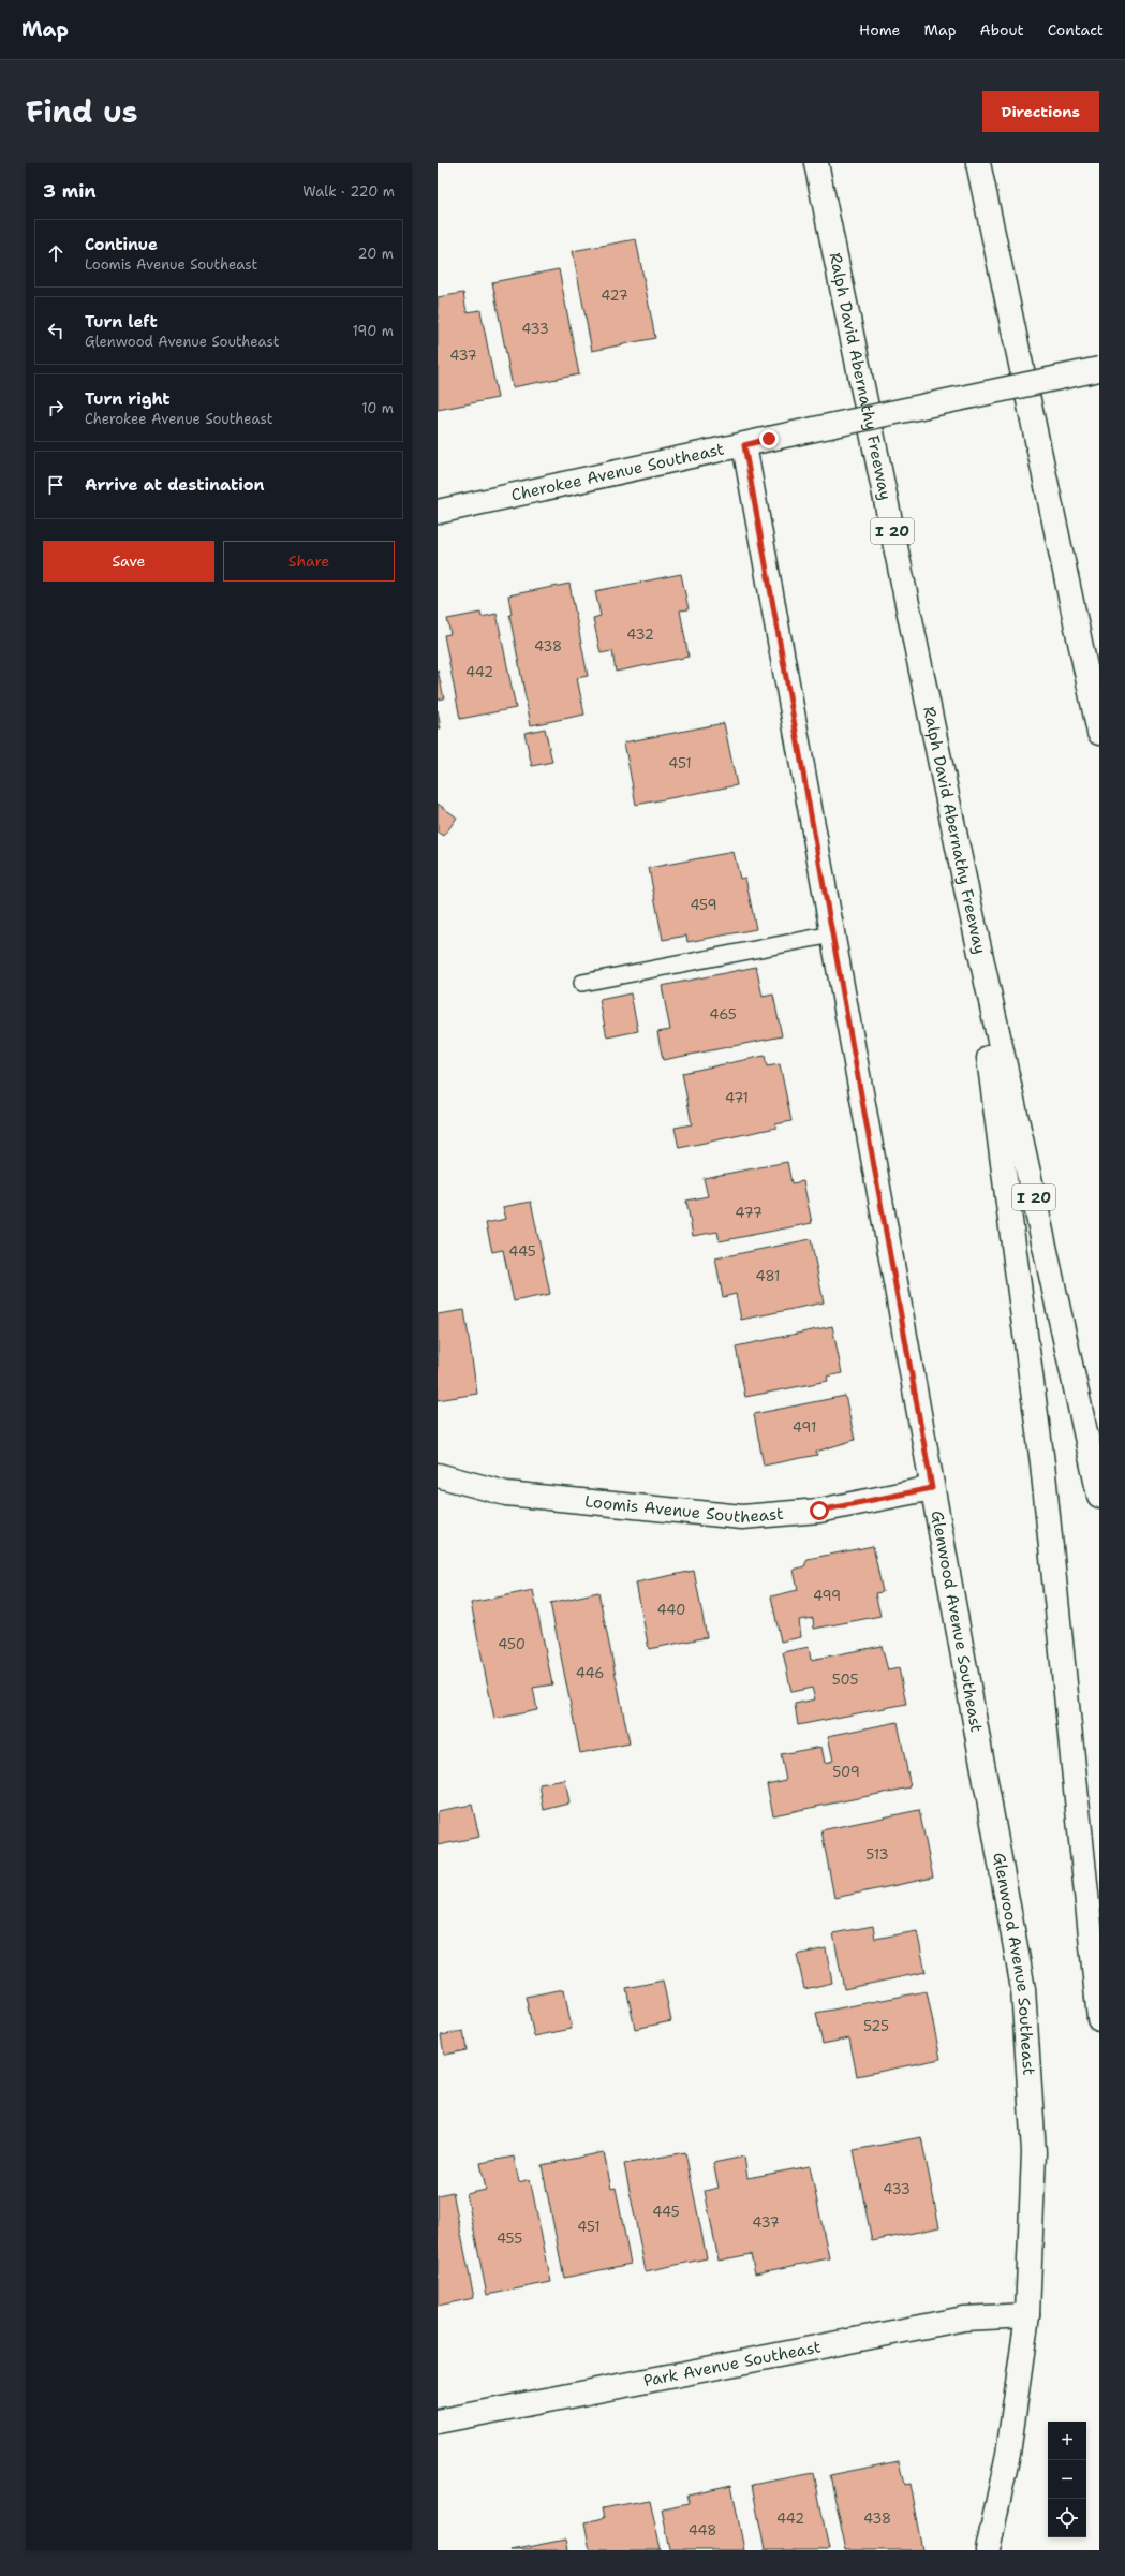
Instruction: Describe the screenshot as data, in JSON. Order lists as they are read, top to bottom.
{
  "streets": {
    "main road": [
      "Ralph David Abernathy Freeway",
      "Cherokee Avenue Southeast",
      "I 20",
      "Loomis Avenue Southeast",
      "Glenwood Avenue Southeast",
      "Park Avenue Southeast"
    ]
  },
  "crossings": [
    ["Cherokee Avenue Southeast", "Glenwood Avenue Southeast"],
    ["Loomis Avenue Southeast", "Glenwood Avenue Southeast"],
    ["Glenwood Avenue Southeast", "Park Avenue Southeast"]
  ],
  "house_numbers": [
    "427",
    "433",
    "437",
    "432",
    "438",
    "442",
    "451",
    "459",
    "465",
    "471",
    "477",
    "445",
    "481",
    "491",
    "499",
    "440",
    "450",
    "446",
    "505",
    "509",
    "513",
    "525",
    "433",
    "445",
    "437",
    "451",
    "455",
    "442",
    "438",
    "448"
  ],
  "page": {
    "header": "Map",
    "nav": [
      "Home",
      "Map",
      "About",
      "Contact"
    ],
    "title": "Find us",
    "buttons": [
      "Directions",
      ["Save", "Share"]
    ],
    "heading": ["3 min", "Walk · 220 m"],
    "list": [
      ["Continue", "Loomis Avenue Southeast", "20 m"],
      ["Turn left", "Glenwood Avenue Southeast", "190 m"],
      ["Turn right", "Cherokee Avenue Southeast", "10 m"],
      "Arrive at destination"
    ],
    "map_buttons": ["+", "−"]
  }
}
